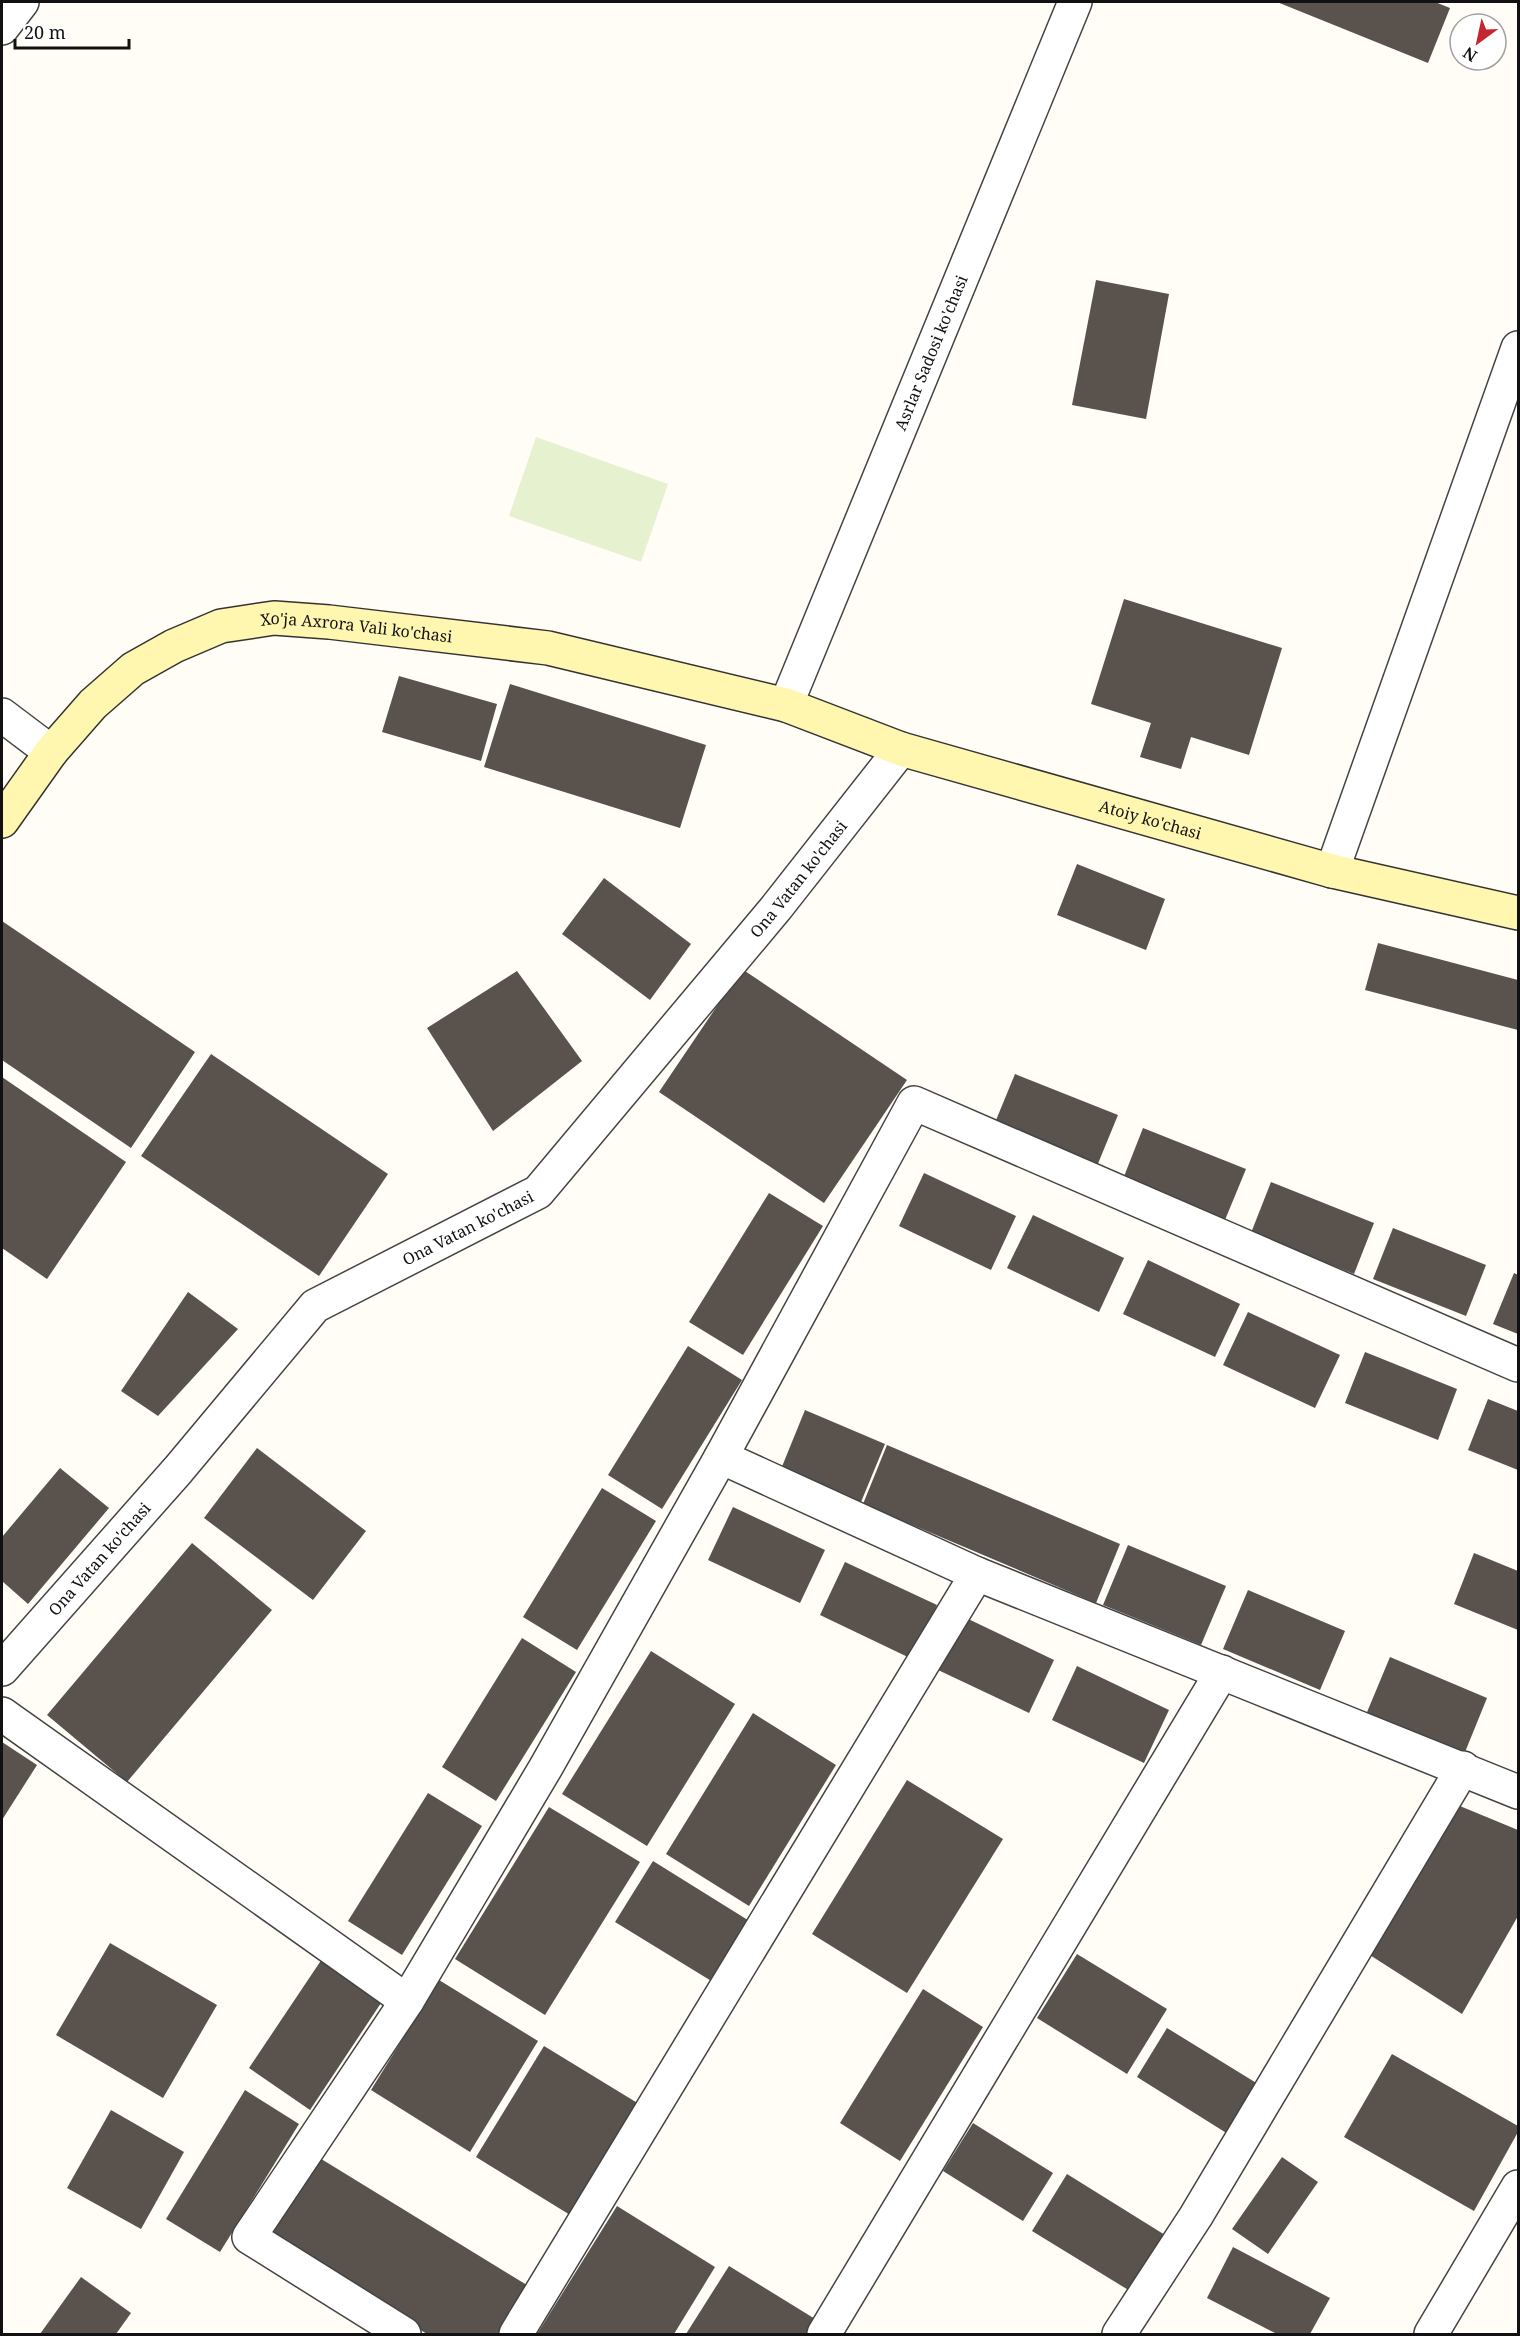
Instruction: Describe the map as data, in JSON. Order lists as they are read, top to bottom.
{
  "streets": {
    "street": [
      "Asrlar Sadosi ko'chasi",
      "Xo'ja Axrora Vali ko'chasi",
      "Atoiy ko'chasi",
      "Ona Vatan ko'chasi"
    ]
  },
  "crossings": [
    ["Asrlar Sadosi ko'chasi", "Xo'ja Axrora Vali ko'chasi"],
    ["Asrlar Sadosi ko'chasi", "Atoiy ko'chasi"],
    ["Xo'ja Axrora Vali ko'chasi", "Atoiy ko'chasi"],
    ["Atoiy ko'chasi", "Ona Vatan ko'chasi"]
  ],
  "scale_bar": "20 m",
  "north": "bottom left"
}
